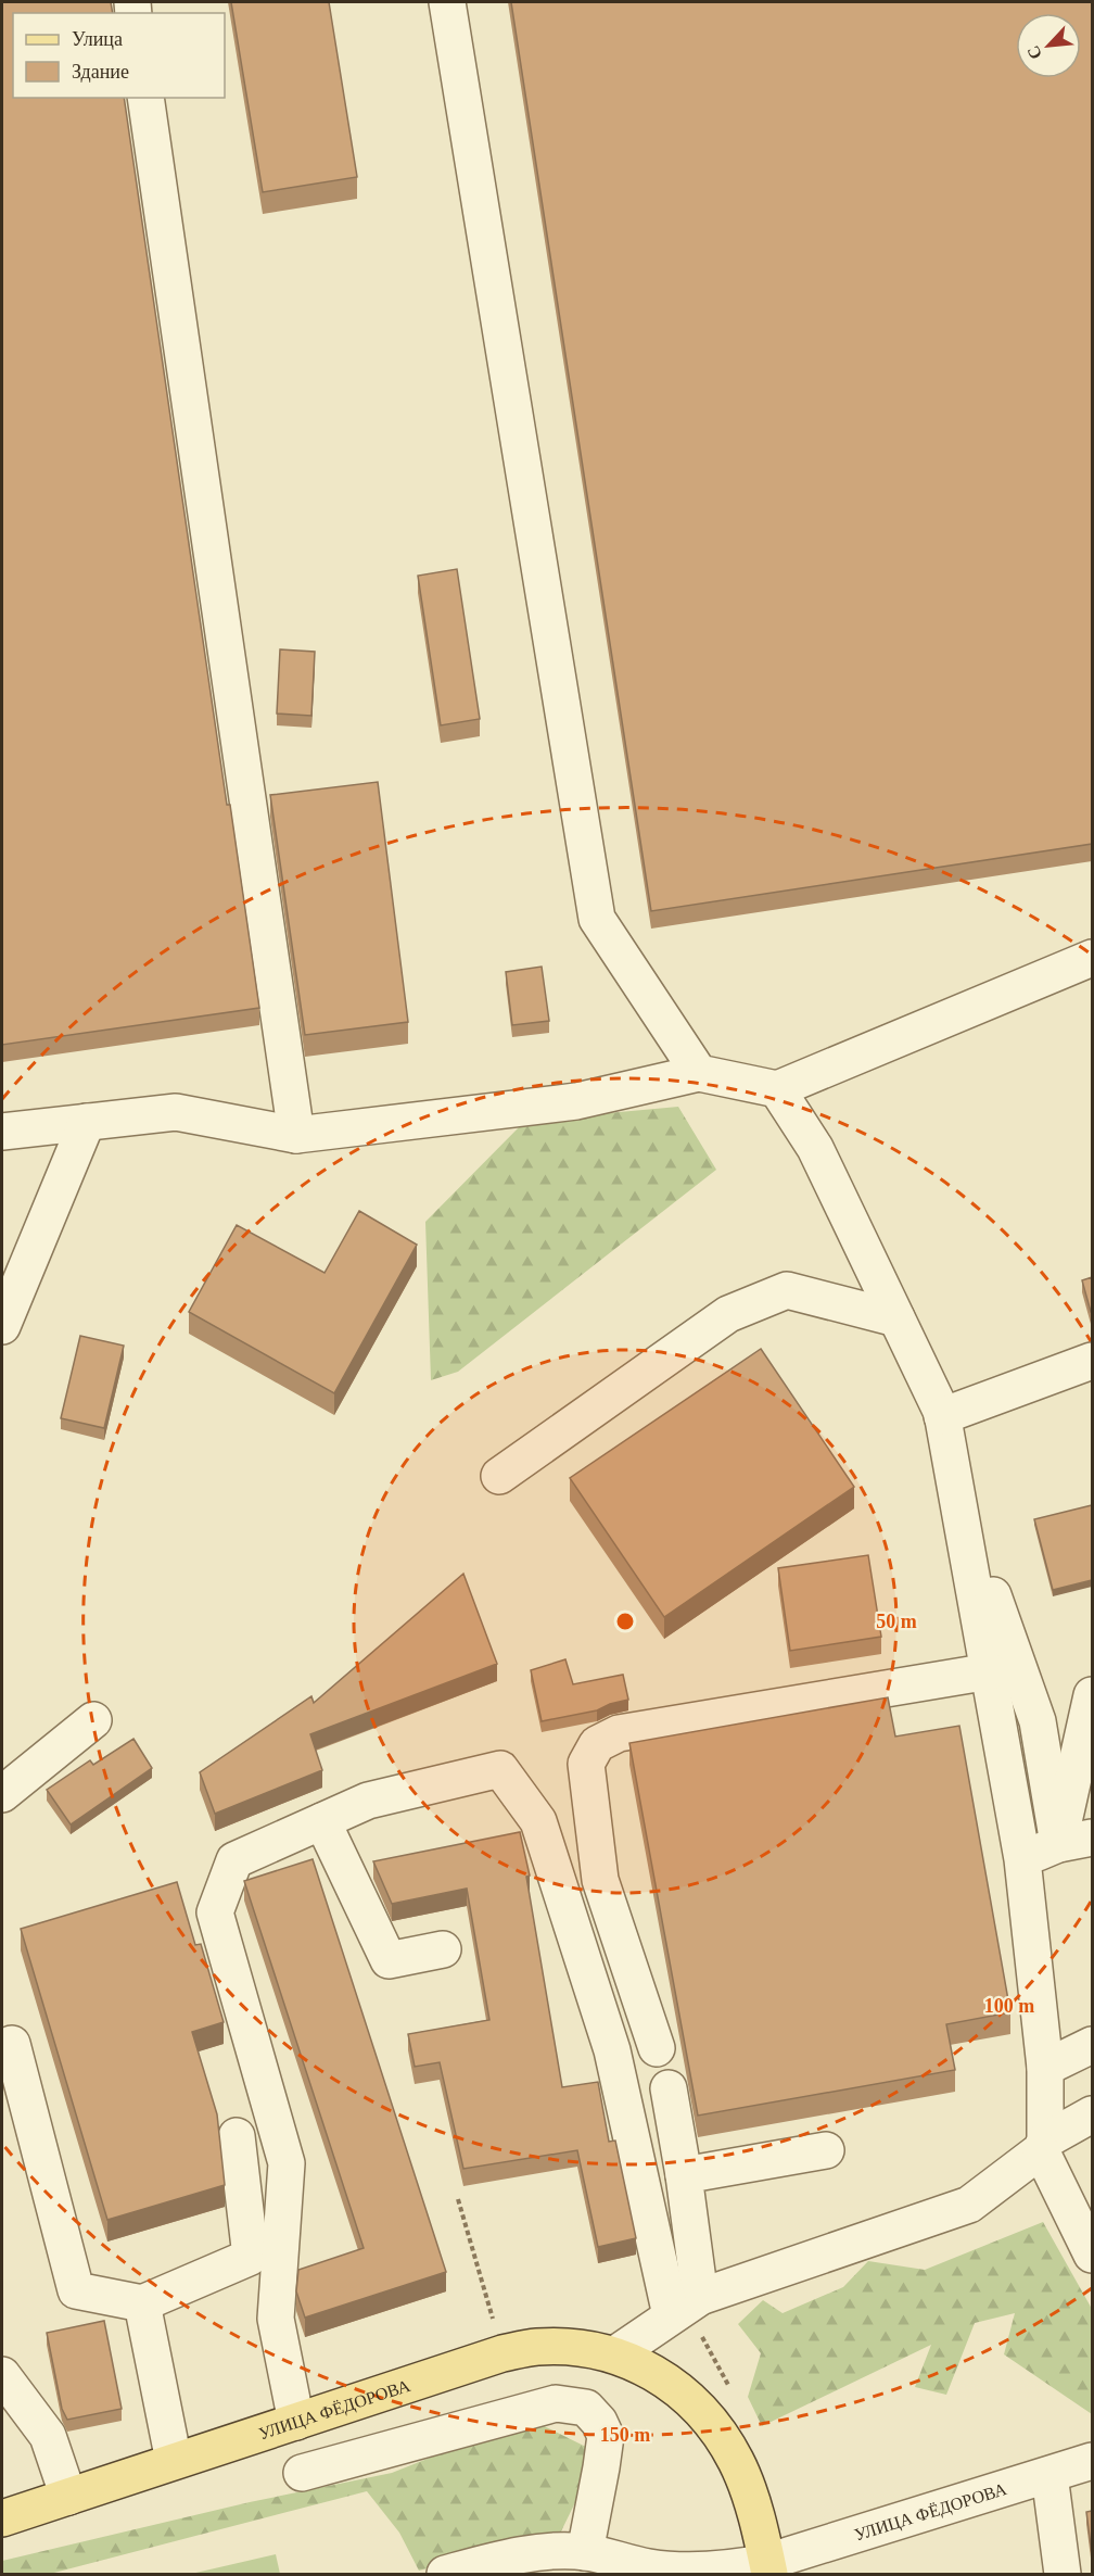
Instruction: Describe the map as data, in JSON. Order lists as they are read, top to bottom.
{
  "streets": {
    "main road": ["УЛИЦА ФЁДОРОВА"]
  },
  "legend": ["Улица", "Здание"],
  "north": "bottom left",
  "rings": ["50 m", "100 m", "150 m"]
}
